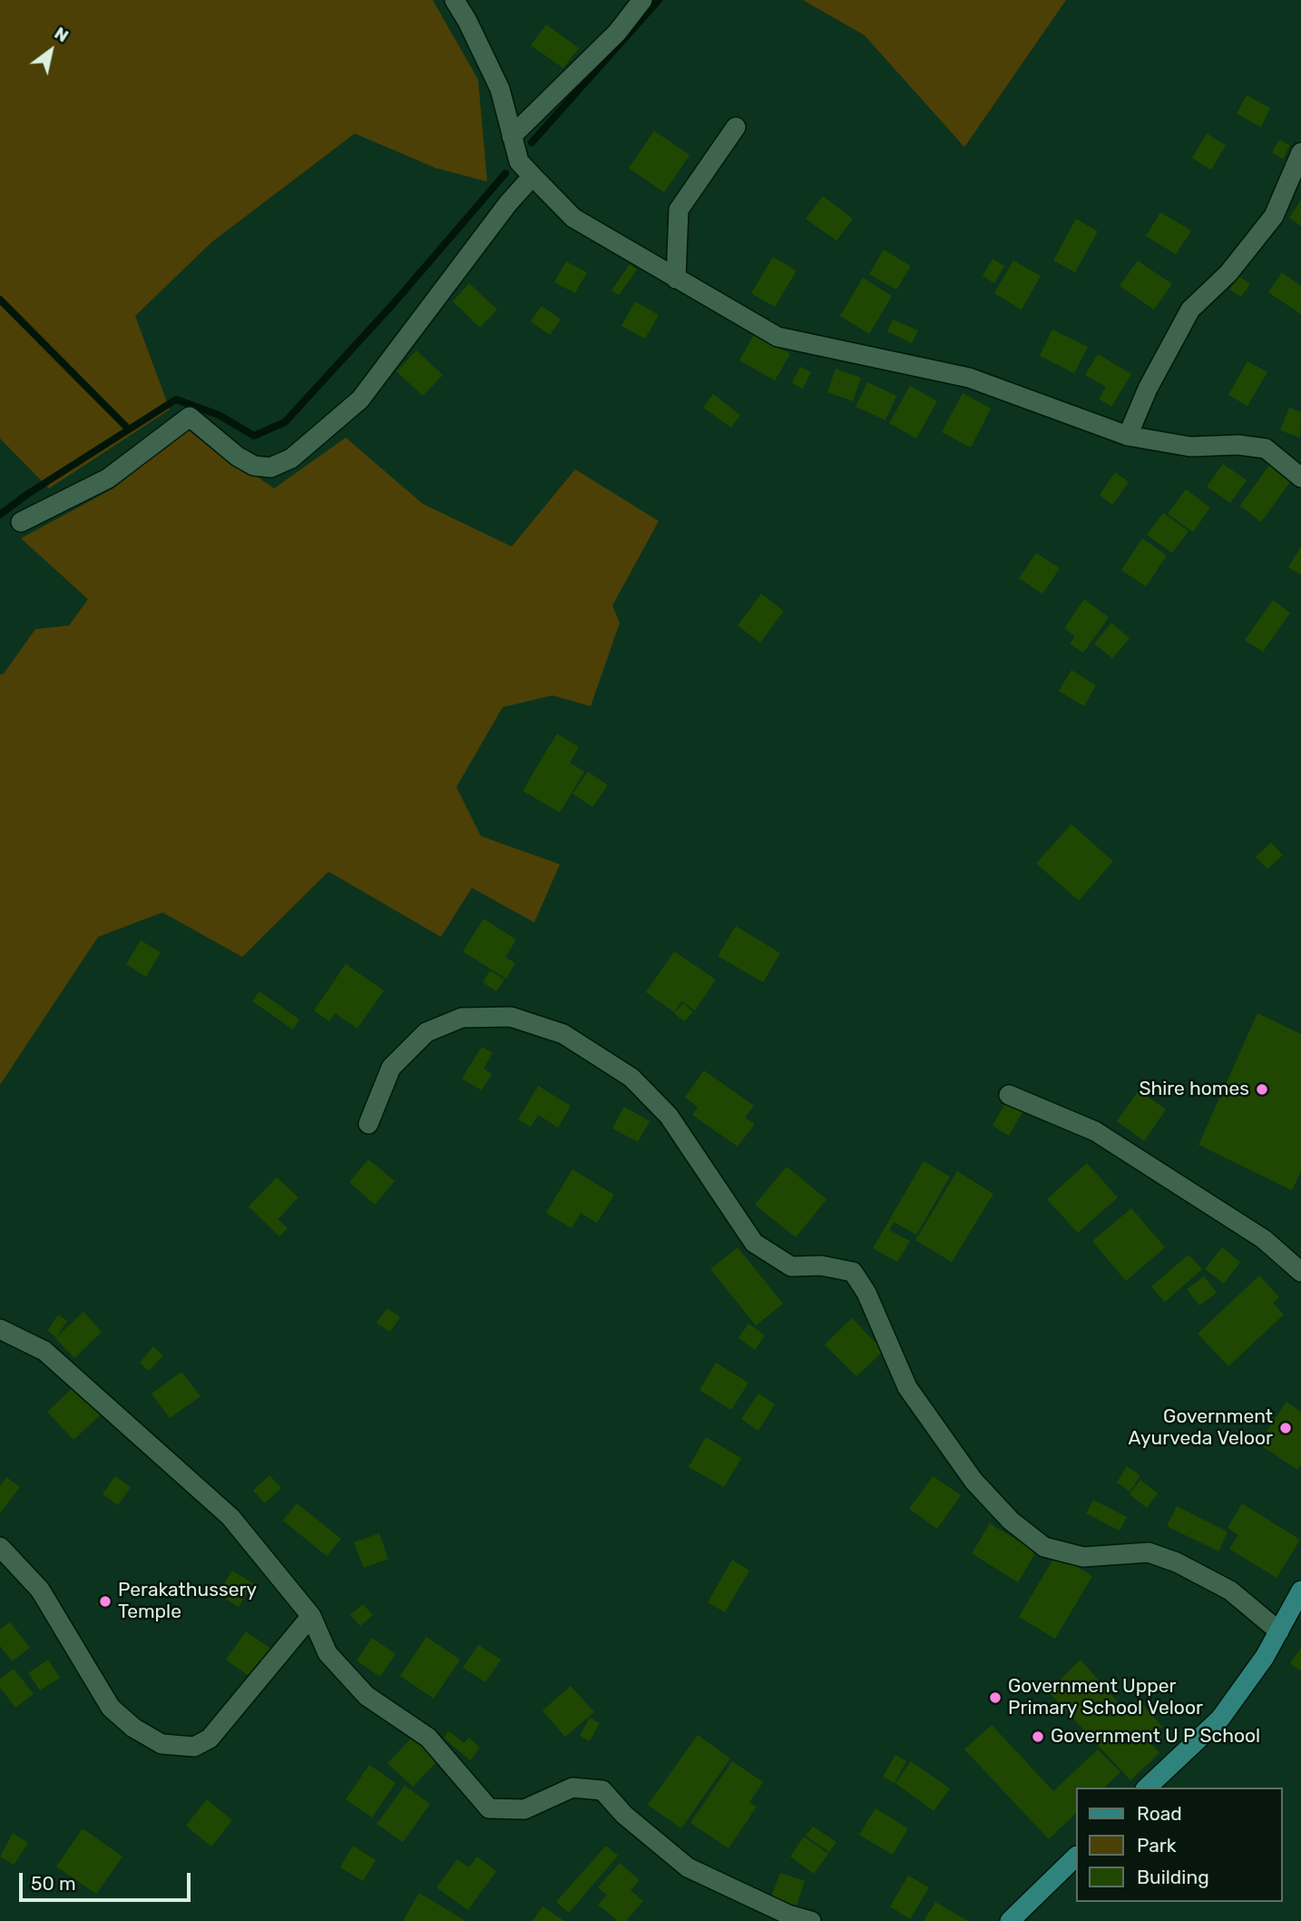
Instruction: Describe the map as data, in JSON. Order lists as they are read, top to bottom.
{
  "places": [
    "Shire homes",
    "Government Ayurveda Veloor",
    "Perakathussery Temple",
    "Government Upper Primary School Veloor",
    "Government U P School"
  ],
  "legend": ["Road", "Park", "Building"],
  "scale_bar": "50 m",
  "north": "top right"
}
